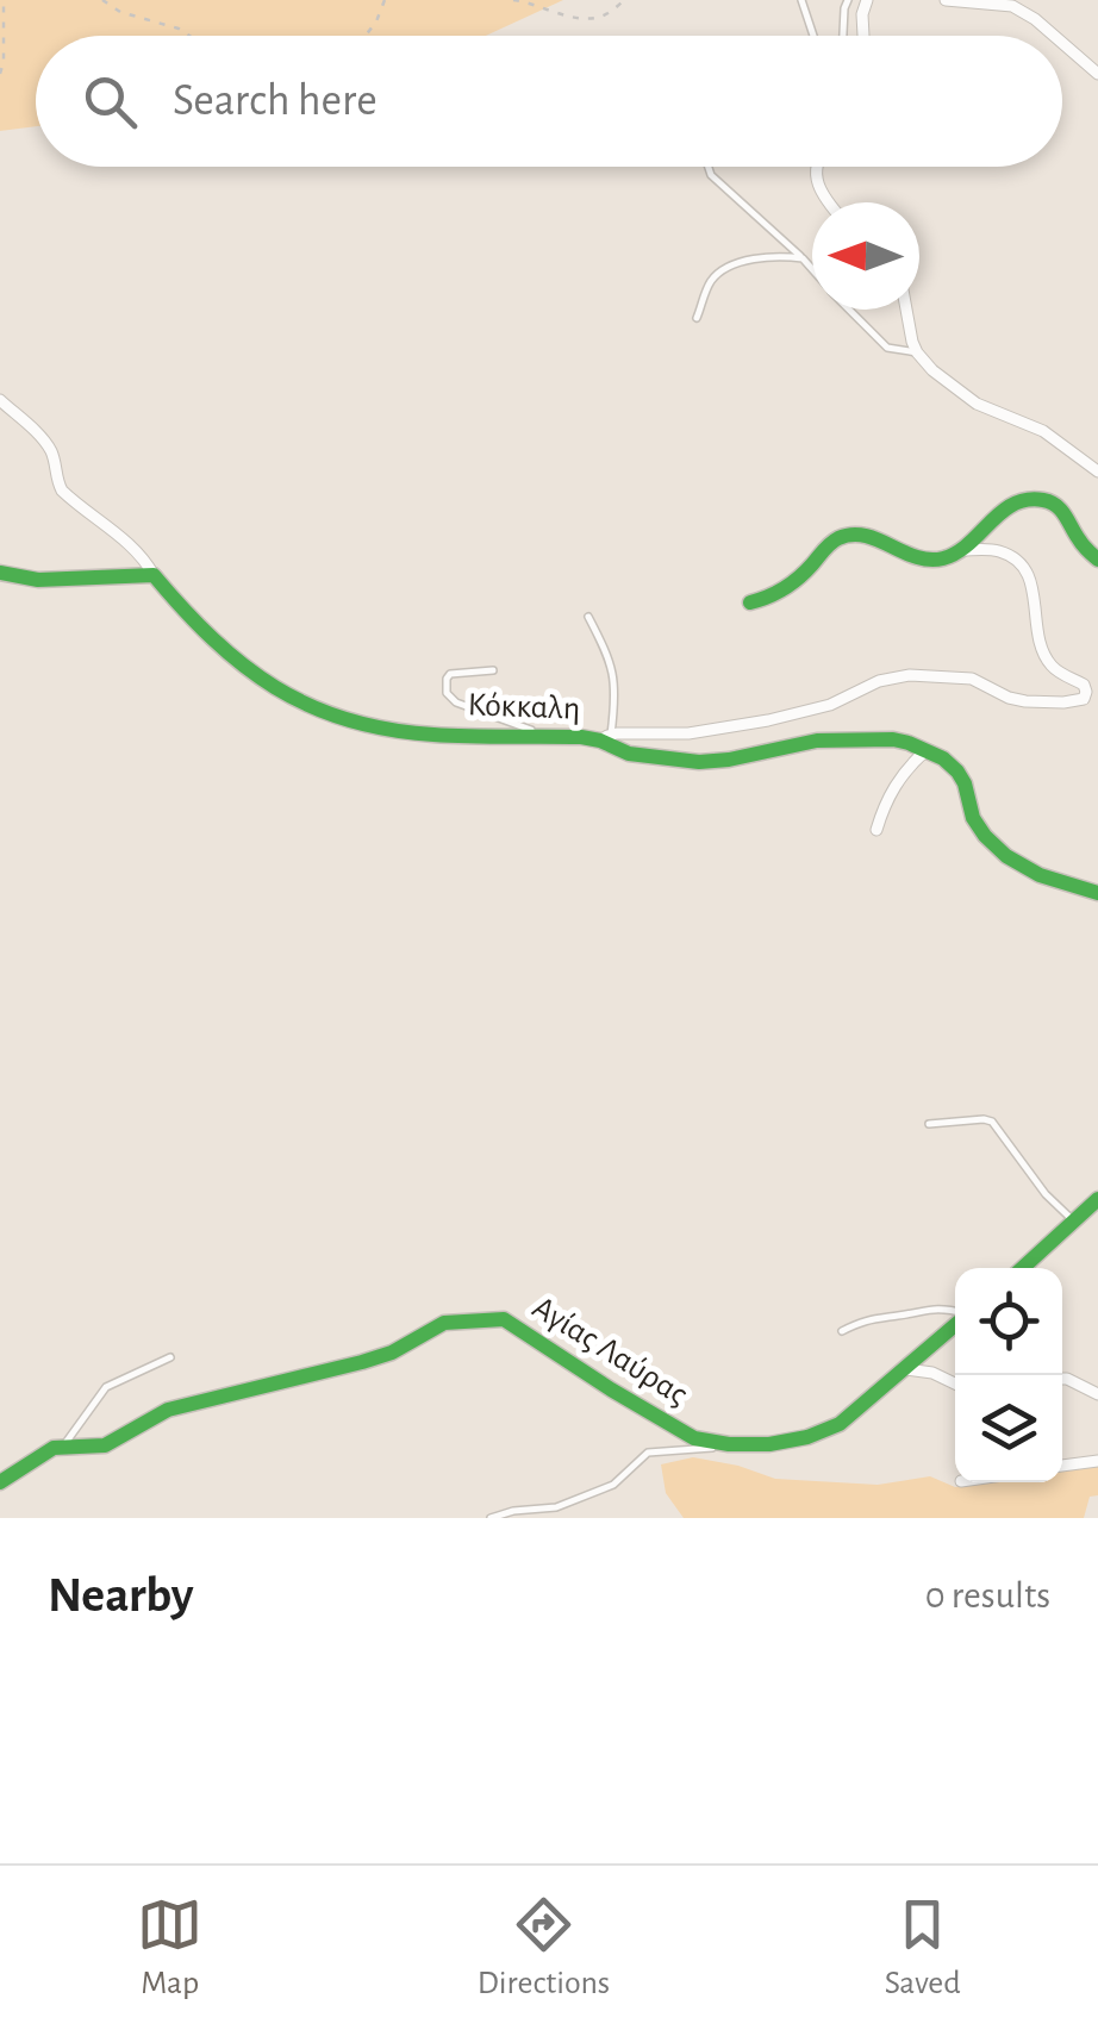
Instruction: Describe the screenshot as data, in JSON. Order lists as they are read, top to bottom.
{
  "streets": {
    "street": ["Κόκκαλη", "Αγίας Λαύρας"]
  },
  "north": "left",
  "page": {
    "search": "Search here",
    "heading": ["Nearby", "0 results"],
    "nav": ["Map", "Directions", "Saved"]
  }
}
